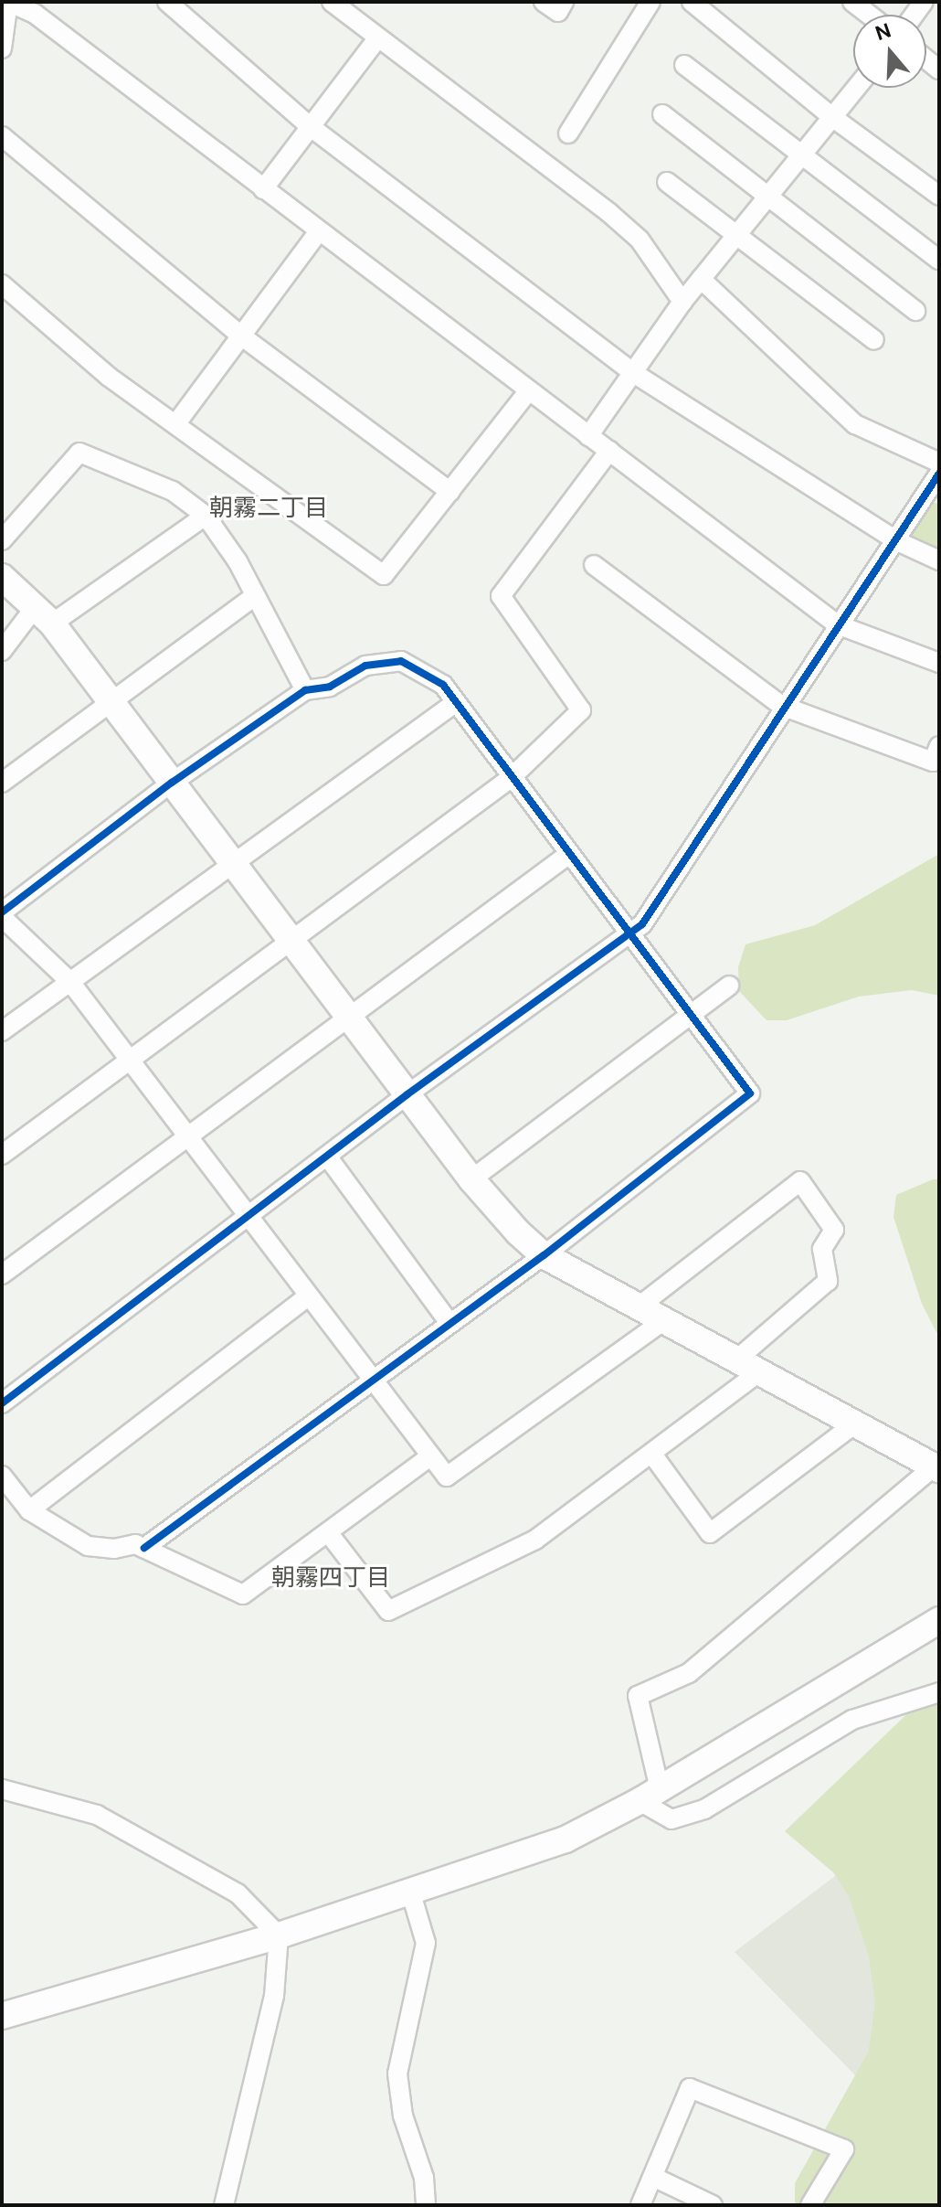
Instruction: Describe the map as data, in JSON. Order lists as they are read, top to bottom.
{
  "districts": ["朝霧二丁目", "朝霧四丁目"],
  "north": "top"
}
